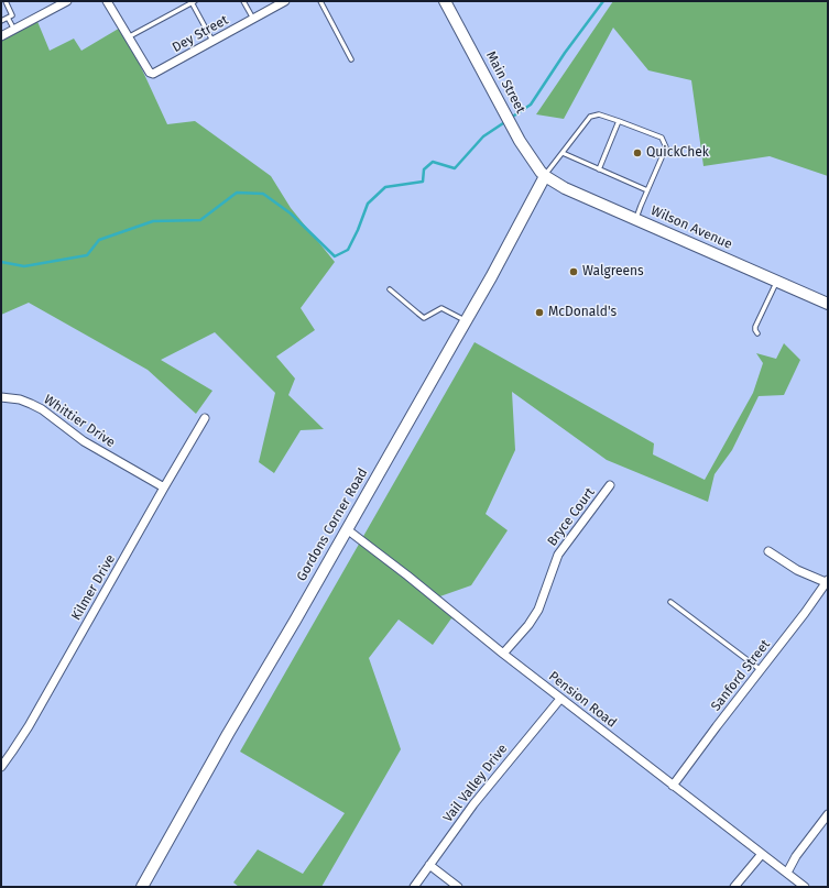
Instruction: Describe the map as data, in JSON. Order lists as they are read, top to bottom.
{
  "streets": {
    "street": [
      "Dey Street",
      "Main Street",
      "Wilson Avenue",
      "Whittier Drive",
      "Bryce Court",
      "Gordons Corner Road",
      "Kilmer Drive",
      "Sanford Street",
      "Pension Road",
      "Vail Valley Drive"
    ]
  },
  "crossings": [
    ["Main Street", "Wilson Avenue"],
    ["Main Street", "Gordons Corner Road"],
    ["Wilson Avenue", "Gordons Corner Road"],
    ["Whittier Drive", "Kilmer Drive"],
    ["Bryce Court", "Pension Road"],
    ["Gordons Corner Road", "Pension Road"],
    ["Sanford Street", "Pension Road"],
    ["Pension Road", "Vail Valley Drive"]
  ],
  "places": ["QuickChek", "Walgreens", "McDonald's"]
}
